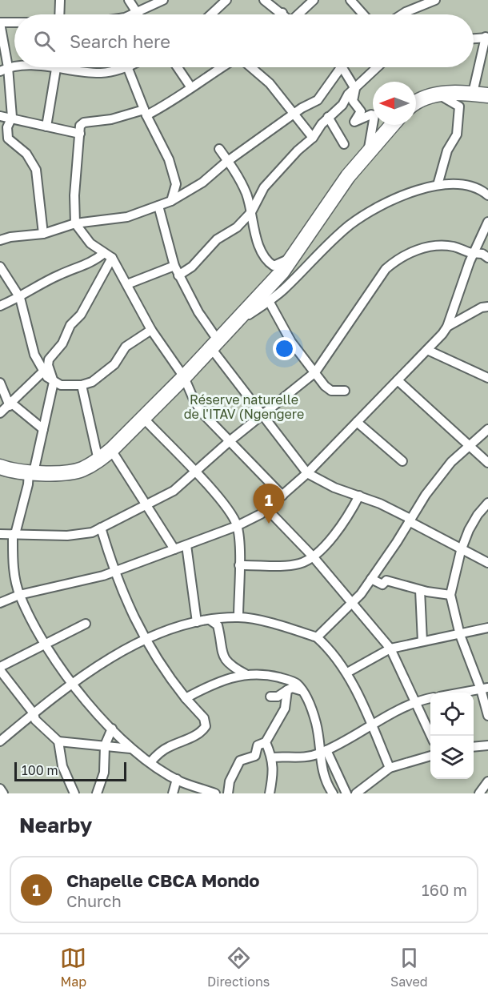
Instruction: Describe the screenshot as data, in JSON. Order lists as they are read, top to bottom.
{
  "parks": ["Réserve naturelle de l'ITAV (Ngengere"],
  "scale_bar": "100 m",
  "north": "left",
  "page": {
    "search": "Search here",
    "pins": "1",
    "scale": "100 m",
    "heading": "Nearby",
    "list": [
      {
        "mark": "1",
        "name": "Chapelle CBCA Mondo",
        "note": "Church",
        "value": "160 m"
      }
    ],
    "nav": ["Map", "Directions", "Saved"]
  }
}
